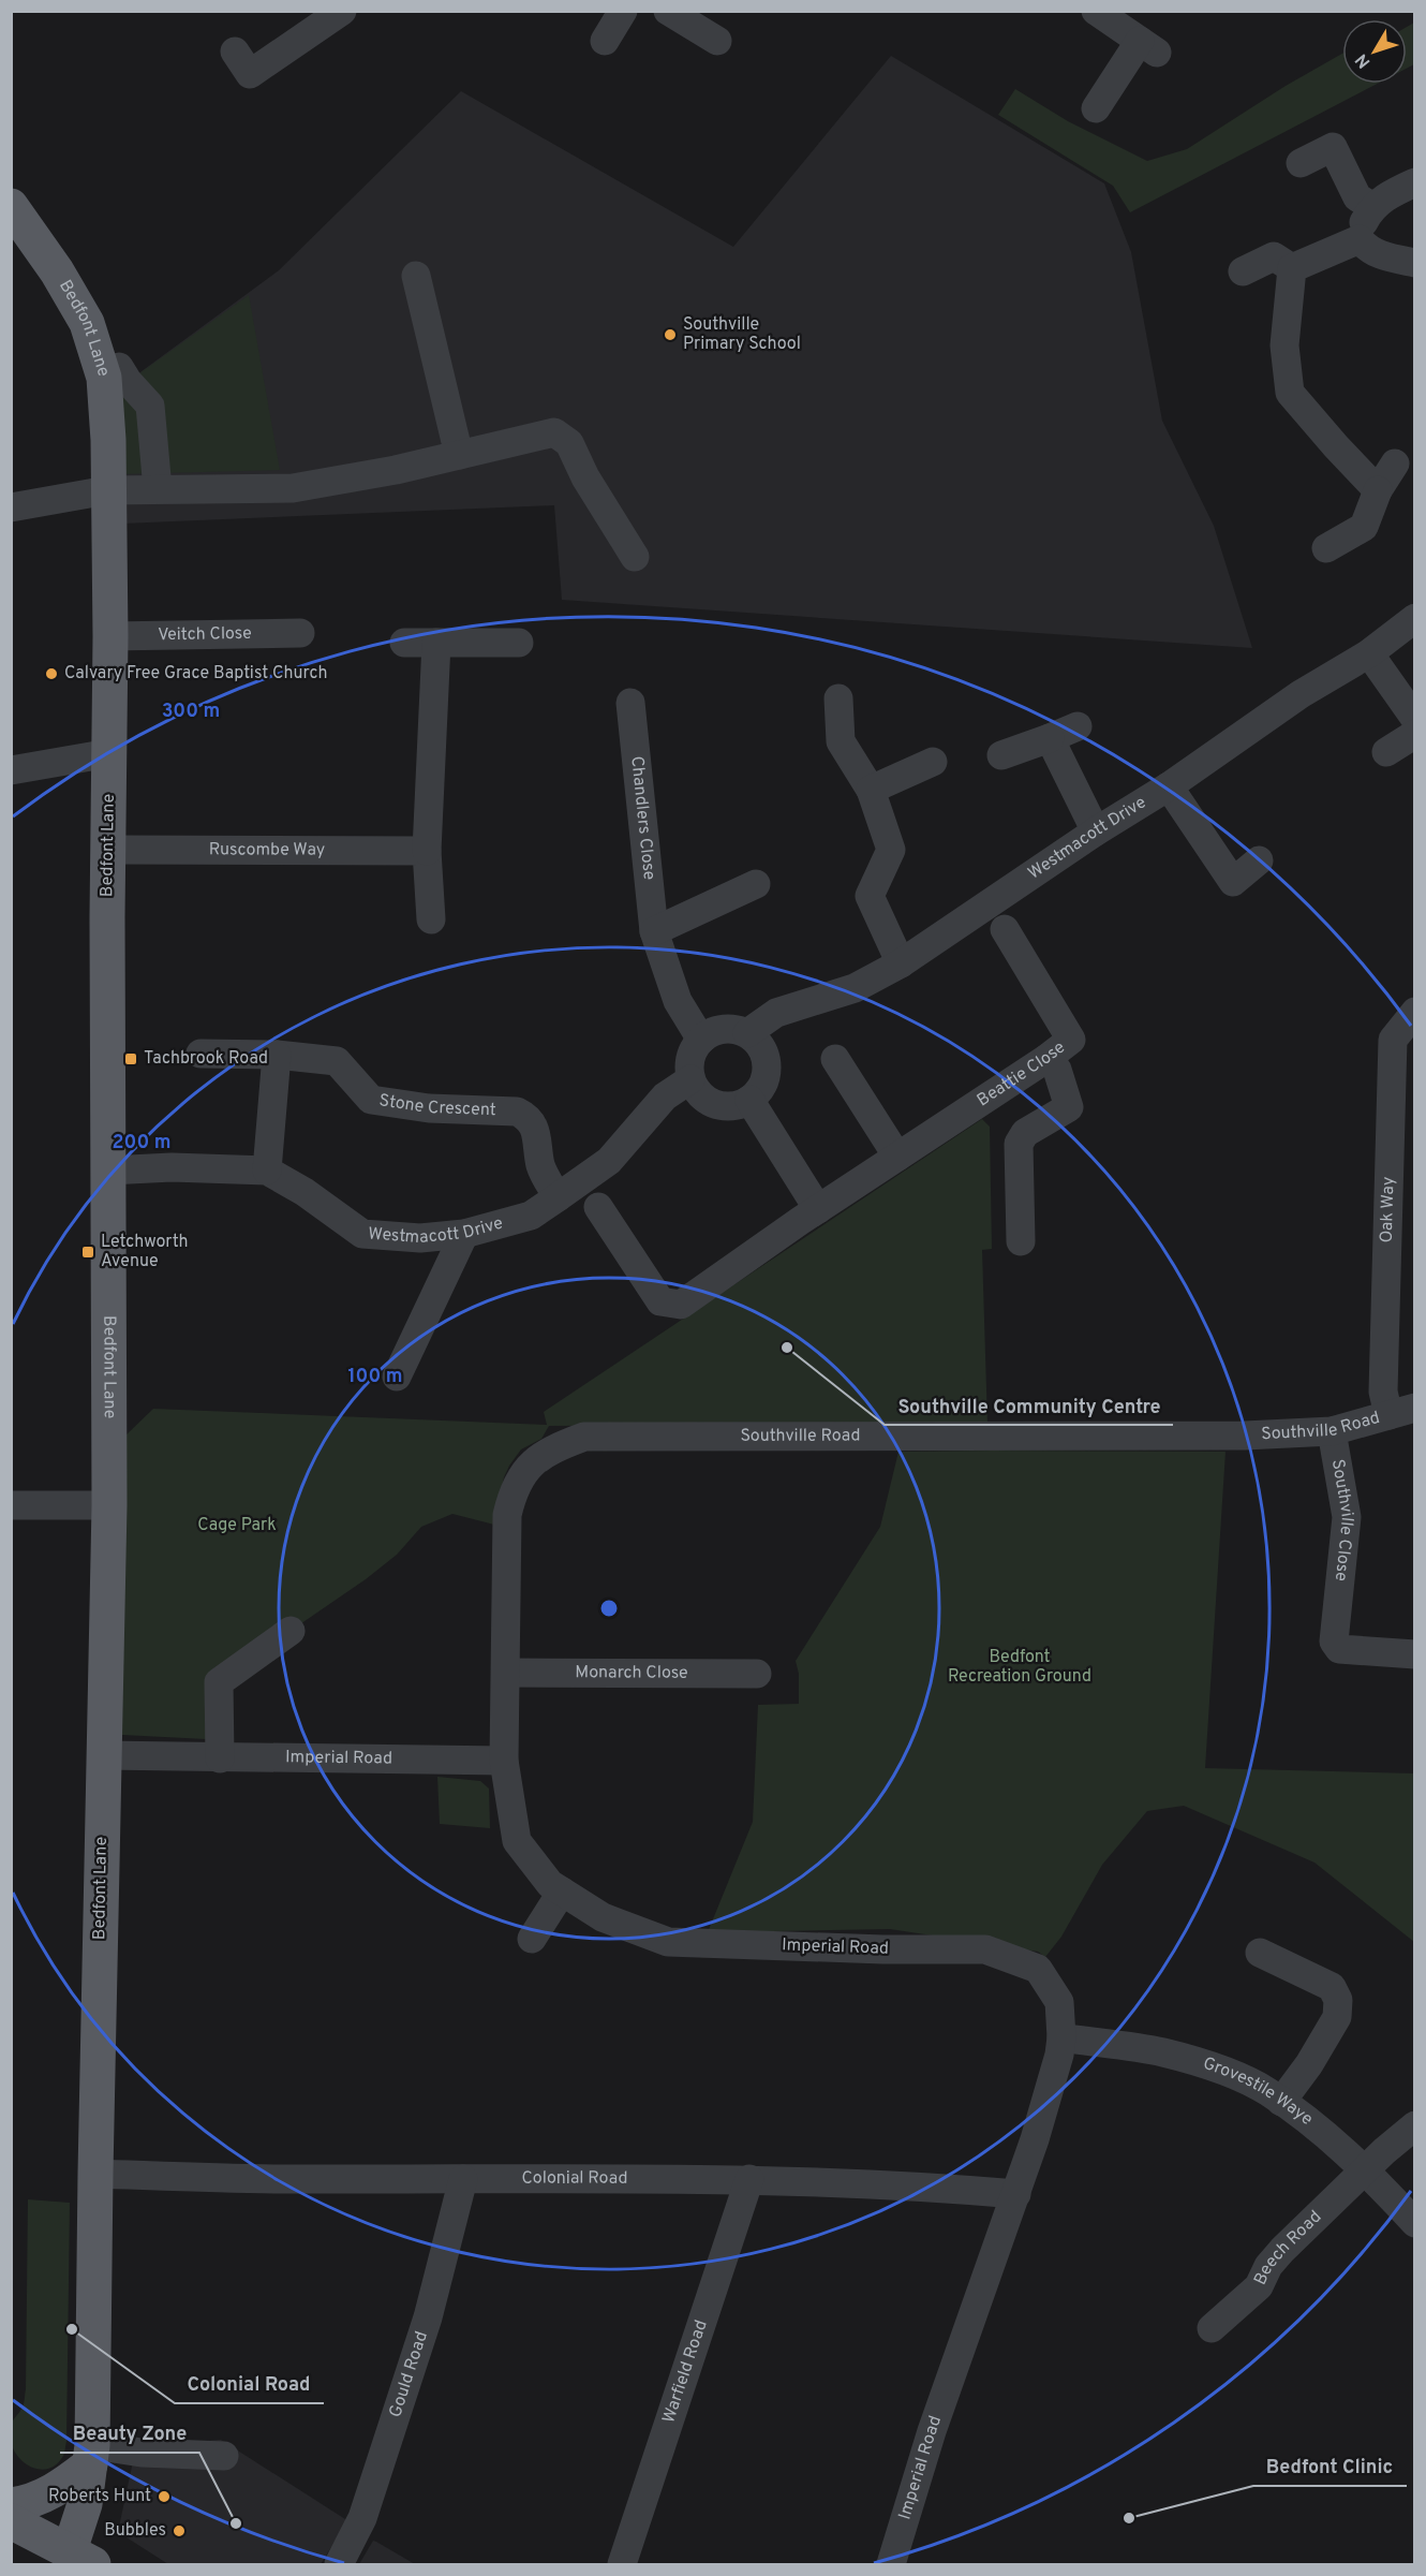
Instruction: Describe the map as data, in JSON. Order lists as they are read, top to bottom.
{
  "streets": {
    "main road": ["Bedfont Lane"],
    "street": [
      "Veitch Close",
      "Chandlers Close",
      "Westmacott Drive",
      "Ruscombe Way",
      "Beattie Close",
      "Stone Crescent",
      "Oak Way",
      "Southville Road",
      "Southville Close",
      "Monarch Close",
      "Imperial Road",
      "Grovestile Waye",
      "Colonial Road",
      "Beech Road",
      "Warfield Road",
      "Gould Road"
    ]
  },
  "crossings": [
    ["Bedfont Lane", "Veitch Close"],
    ["Bedfont Lane", "Westmacott Drive"],
    ["Bedfont Lane", "Ruscombe Way"],
    ["Bedfont Lane", "Imperial Road"],
    ["Bedfont Lane", "Colonial Road"],
    ["Chandlers Close", "Westmacott Drive"],
    ["Westmacott Drive", "Stone Crescent"],
    ["Oak Way", "Southville Road"],
    ["Southville Road", "Southville Close"],
    ["Southville Road", "Monarch Close"],
    ["Southville Road", "Imperial Road"],
    ["Imperial Road", "Grovestile Waye"],
    ["Imperial Road", "Colonial Road"],
    ["Grovestile Waye", "Beech Road"],
    ["Colonial Road", "Warfield Road"],
    ["Colonial Road", "Gould Road"]
  ],
  "parks": ["Cage Park", "Bedfont Recreation Ground"],
  "places": {
    "other": [
      "Southville Primary School",
      "Calvary Free Grace Baptist Church",
      "Southville Community Centre",
      "Colonial Road",
      "Roberts Hunt",
      "Bedfont Clinic",
      "Beauty Zone",
      "Bubbles"
    ],
    "transit": ["Tachbrook Road", "Letchworth Avenue"]
  },
  "north": "bottom left",
  "rings": ["300 m", "200 m", "100 m"]
}
